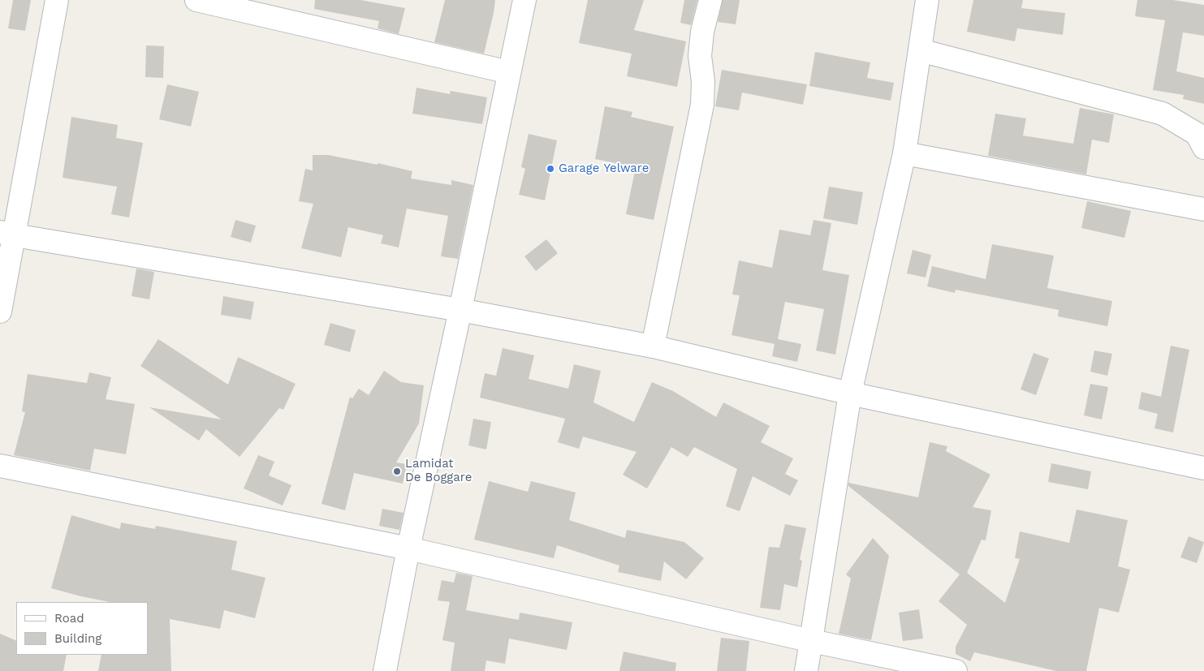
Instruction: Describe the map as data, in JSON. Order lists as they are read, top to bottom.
{
  "places": ["Garage Yelware", "Lamidat De Boggare"],
  "legend": ["Road", "Building"]
}
